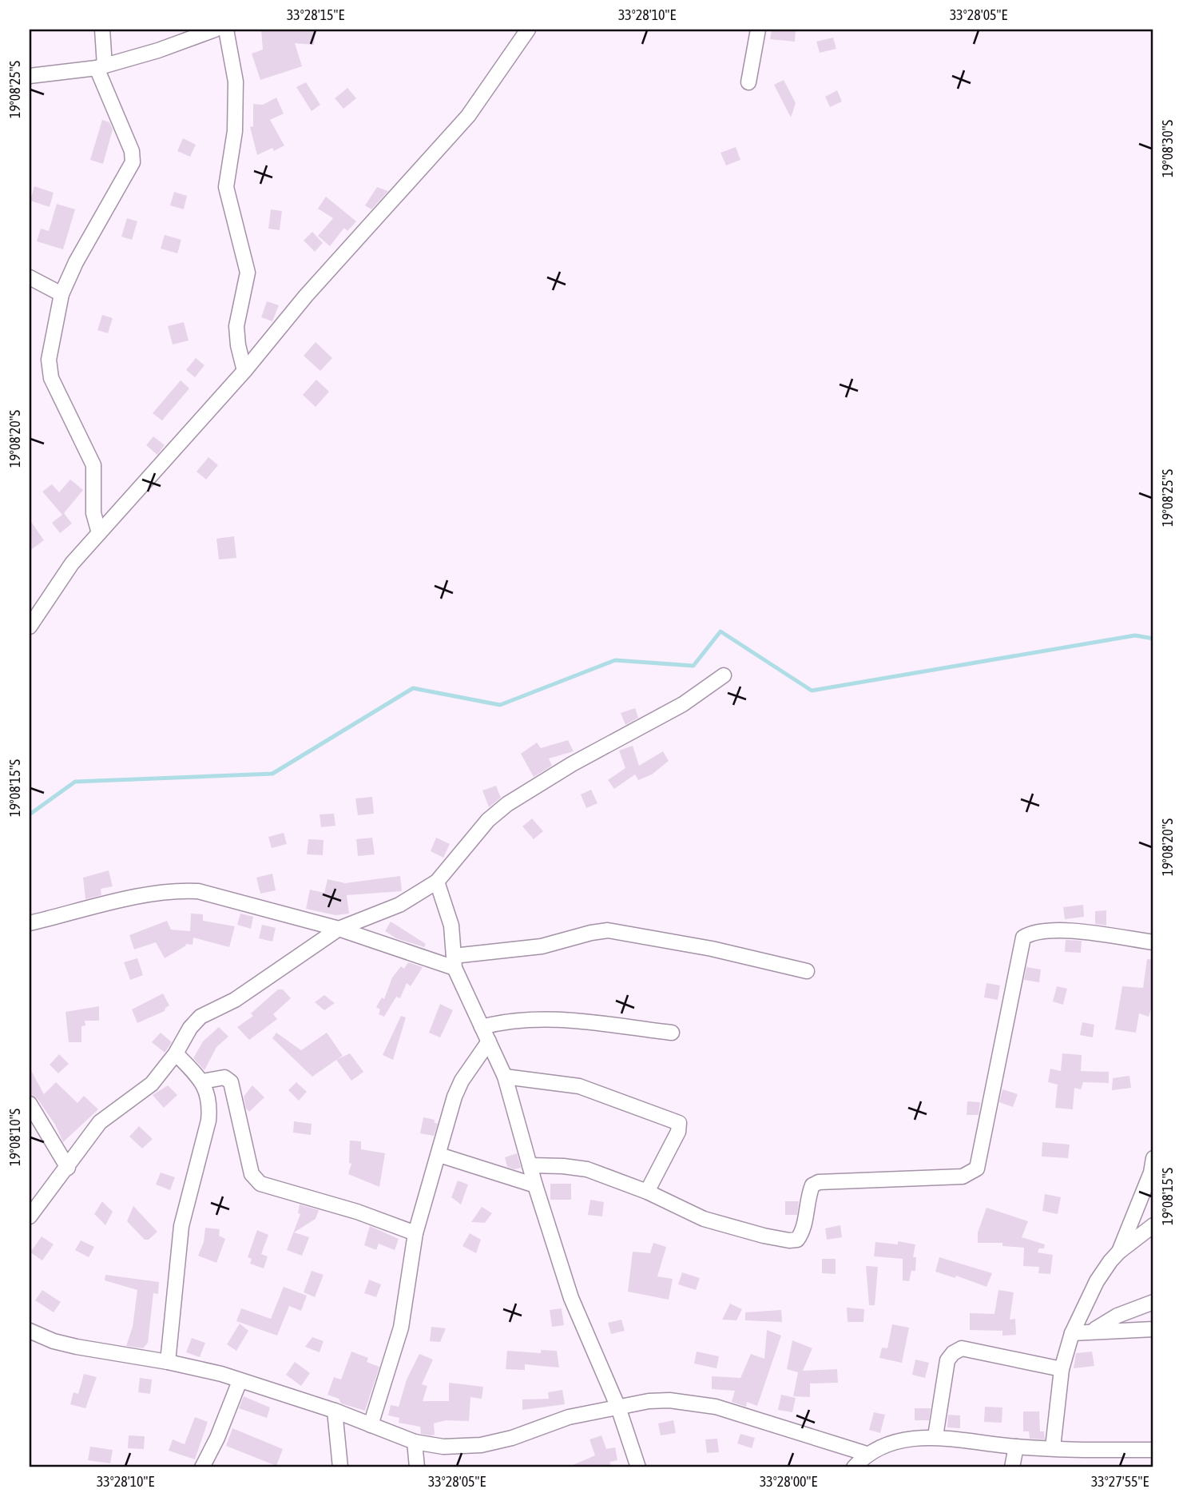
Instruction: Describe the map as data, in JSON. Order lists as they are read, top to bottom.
{
  "coordinates": [
    "33°28'15\"E",
    "33°28'10\"E",
    "33°28'05\"E",
    "19°08'25\"S",
    "19°08'30\"S",
    "19°08'20\"S",
    "19°08'15\"S",
    "19°08'10\"S",
    "33°28'00\"E",
    "33°27'55\"E"
  ]
}
